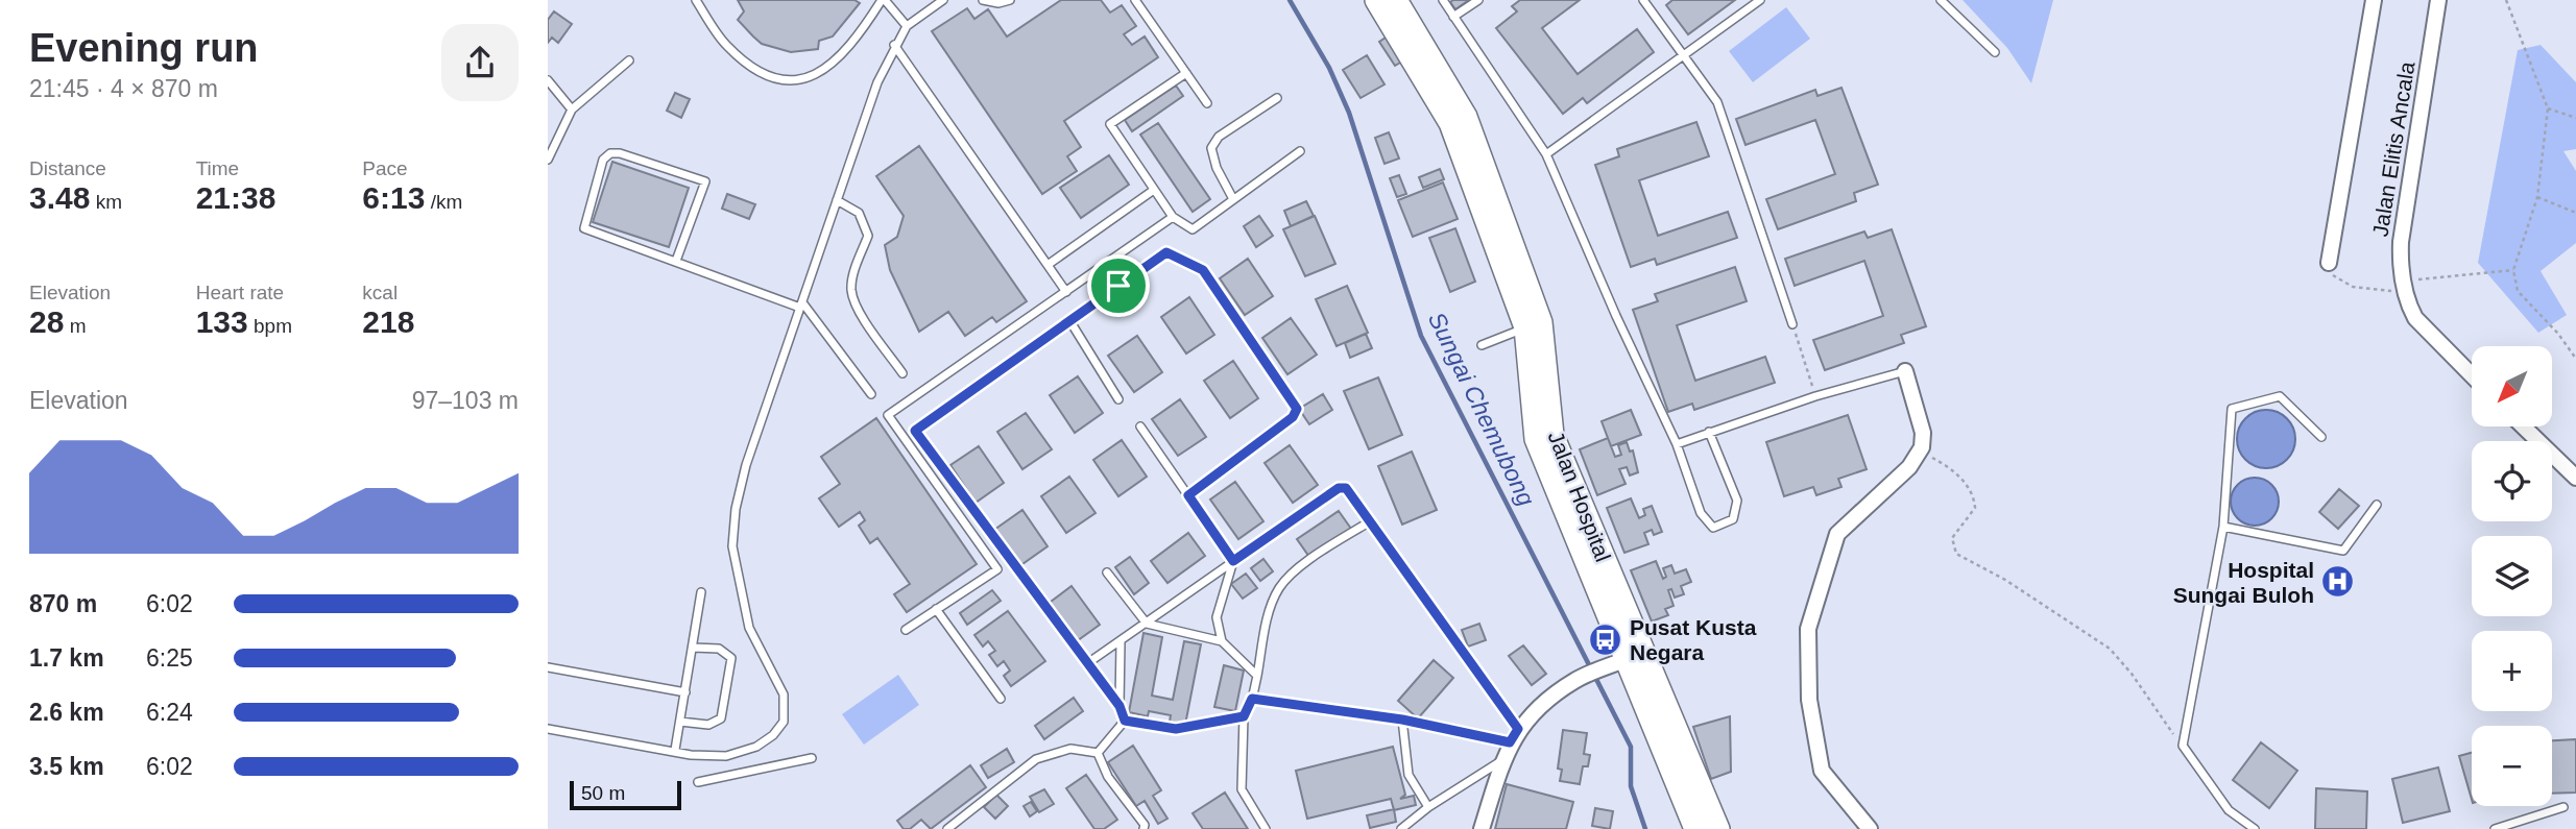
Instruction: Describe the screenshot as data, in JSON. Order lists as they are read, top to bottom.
{
  "streets": {
    "main road": ["Jalan Hospital"],
    "street": ["Jalan Elitis Ancala"]
  },
  "water": ["Sungai Chemubong"],
  "places": {
    "hospital": ["Hospital Sungai Buloh"],
    "bus stop": ["Pusat Kusta Negara"]
  },
  "scale_bar": "50 m",
  "north": "bottom left",
  "page": {
    "heading": ["Evening run", "21:45 · 4 × 870 m"],
    "stats": [
      ["Distance", "3.48 km"],
      ["Time", "21:38"],
      ["Pace", "6:13 /km"],
      ["Elevation", "28 m"],
      ["Heart rate", "133 bpm"],
      ["kcal", "218"]
    ],
    "map_buttons": ["+", "−"],
    "chart": ["Elevation", "97–103 m"],
    "list": [
      {
        "name": "870 m",
        "note": "6:02"
      },
      {
        "name": "1.7 km",
        "note": "6:25"
      },
      {
        "name": "2.6 km",
        "note": "6:24"
      },
      {
        "name": "3.5 km",
        "note": "6:02"
      }
    ],
    "scale": "50 m"
  }
}
